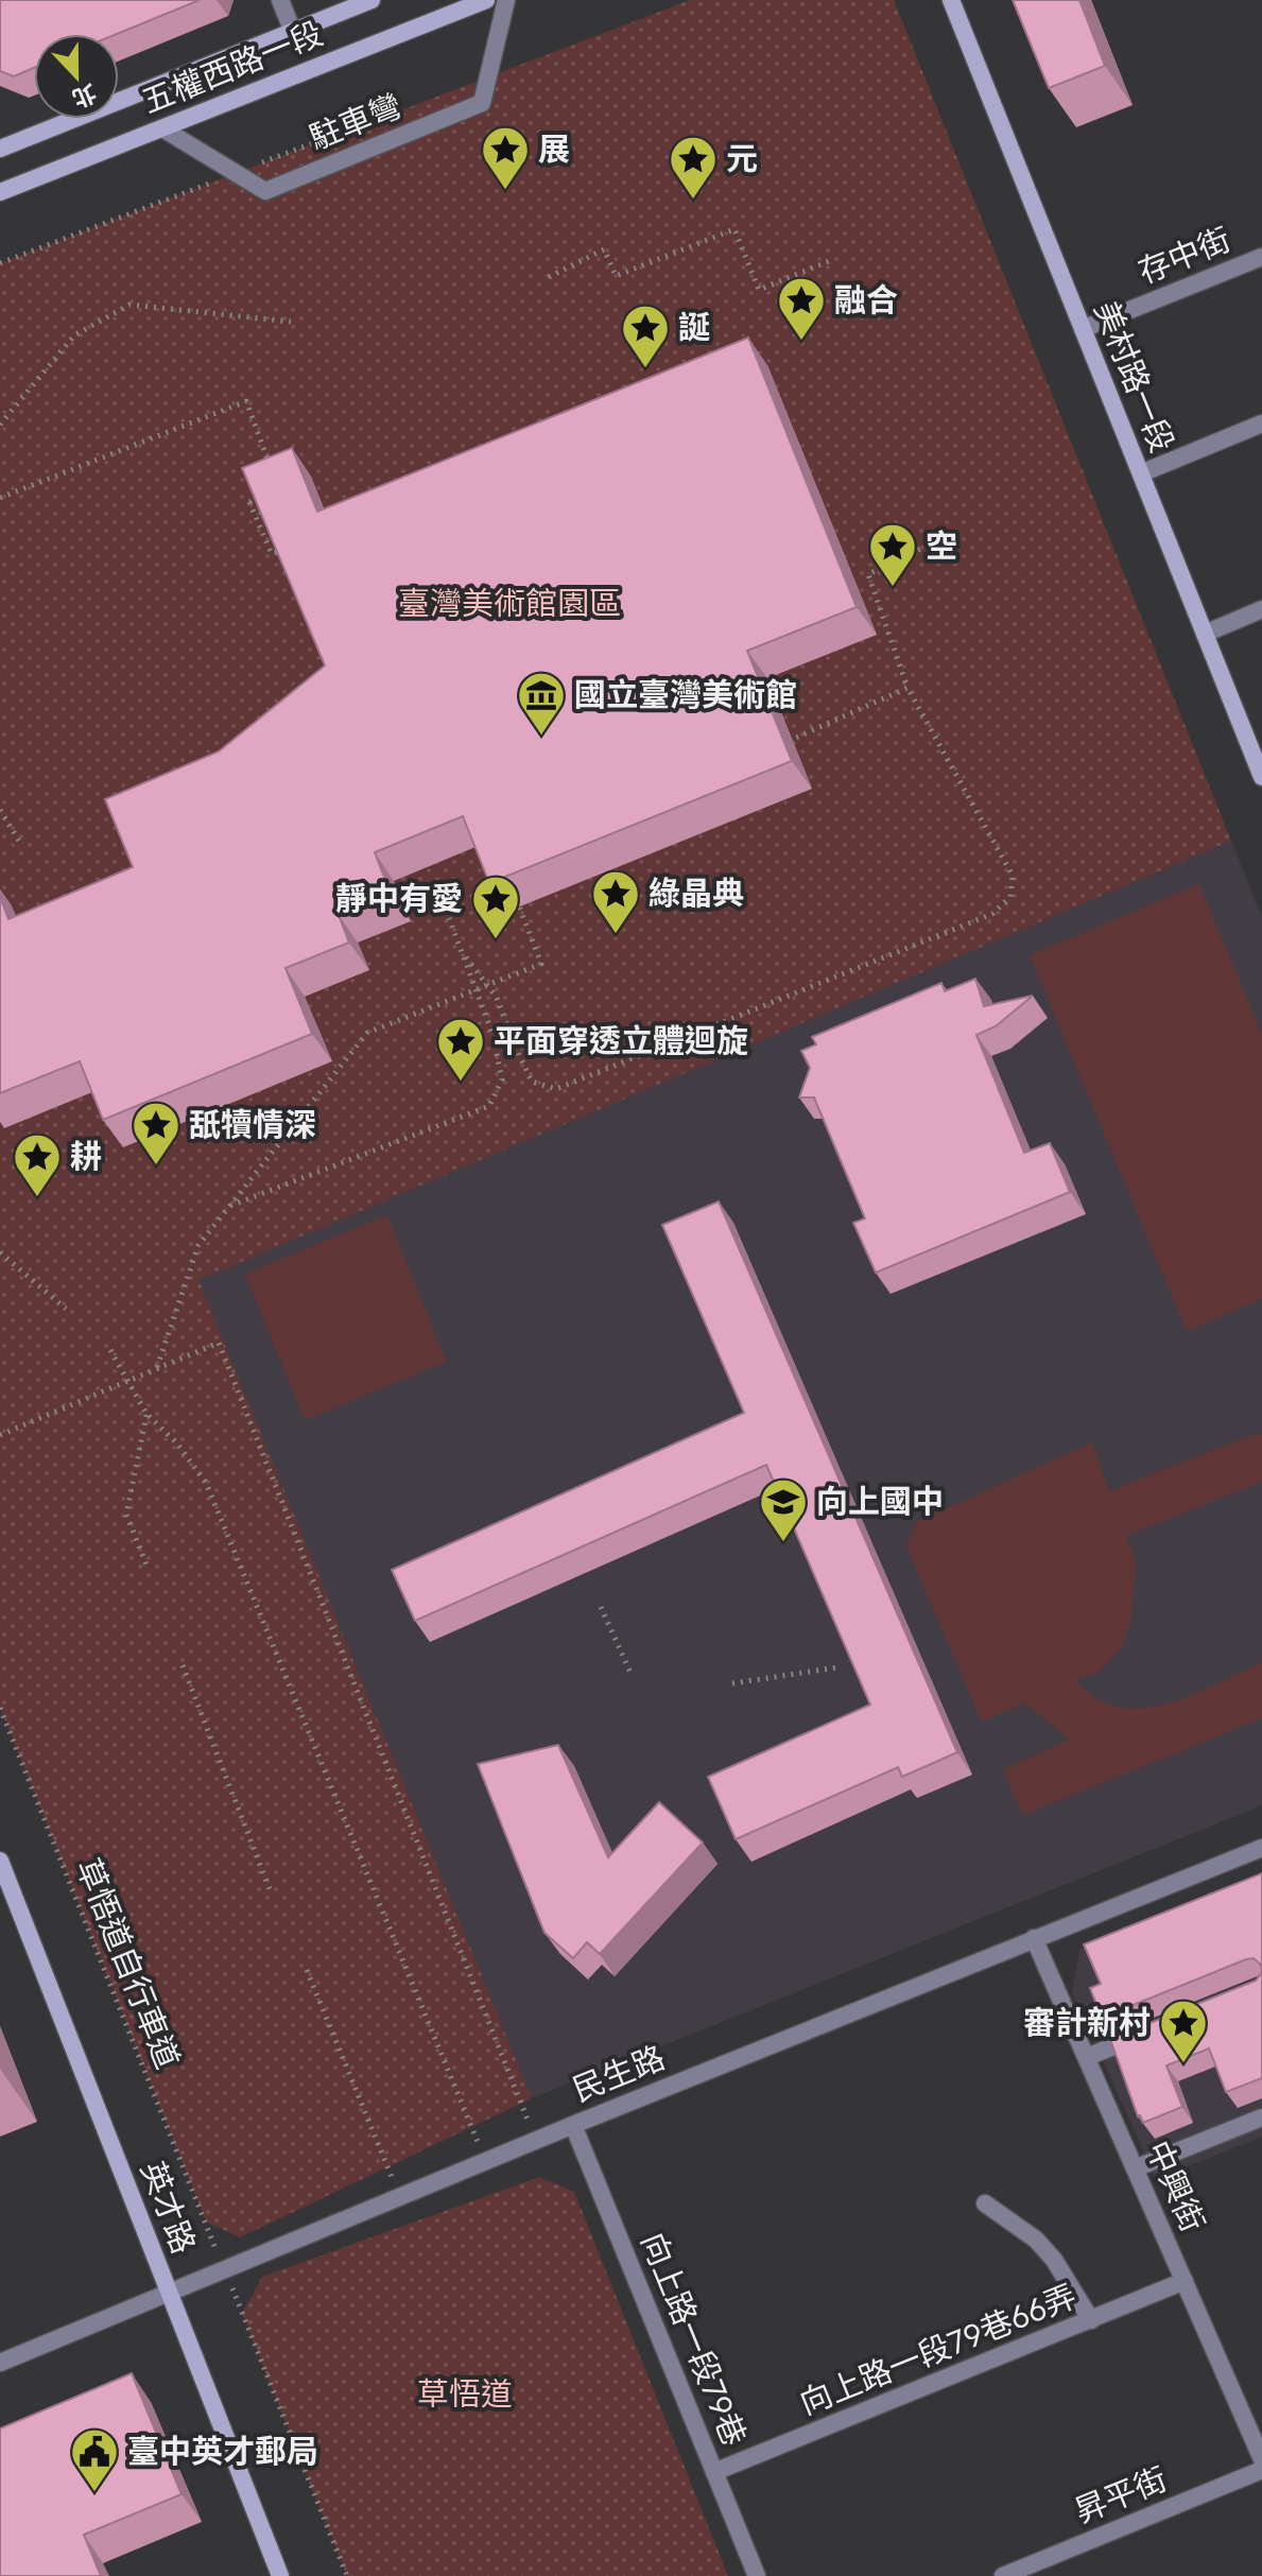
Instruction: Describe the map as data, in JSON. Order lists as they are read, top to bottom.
{
  "streets": {
    "main road": ["五權西路一段", "美村路一段", "英才路"],
    "street": [
      "駐車彎",
      "存中街",
      "民生路",
      "中興街",
      "向上路一段79巷",
      "向上路一段79巷66弄",
      "昇平街"
    ],
    "path": ["草悟道自行車道"]
  },
  "crossings": [
    ["五權西路一段", "駐車彎"],
    ["存中街", "美村路一段"],
    ["民生路", "中興街"],
    ["民生路", "英才路"],
    ["民生路", "向上路一段79巷"],
    ["中興街", "向上路一段79巷66弄"],
    ["向上路一段79巷", "向上路一段79巷66弄"]
  ],
  "parks": ["臺灣美術館園區", "草悟道"],
  "places": {
    "place": [
      "展",
      "元",
      "融合",
      "誕",
      "空",
      "綠晶典",
      "靜中有愛",
      "平面穿透立體迴旋",
      "舐犢情深",
      "耕",
      "審計新村"
    ],
    "museum": ["國立臺灣美術館"],
    "school or university": ["向上國中"],
    "public building": ["臺中英才郵局"]
  },
  "north": "bottom"
}
